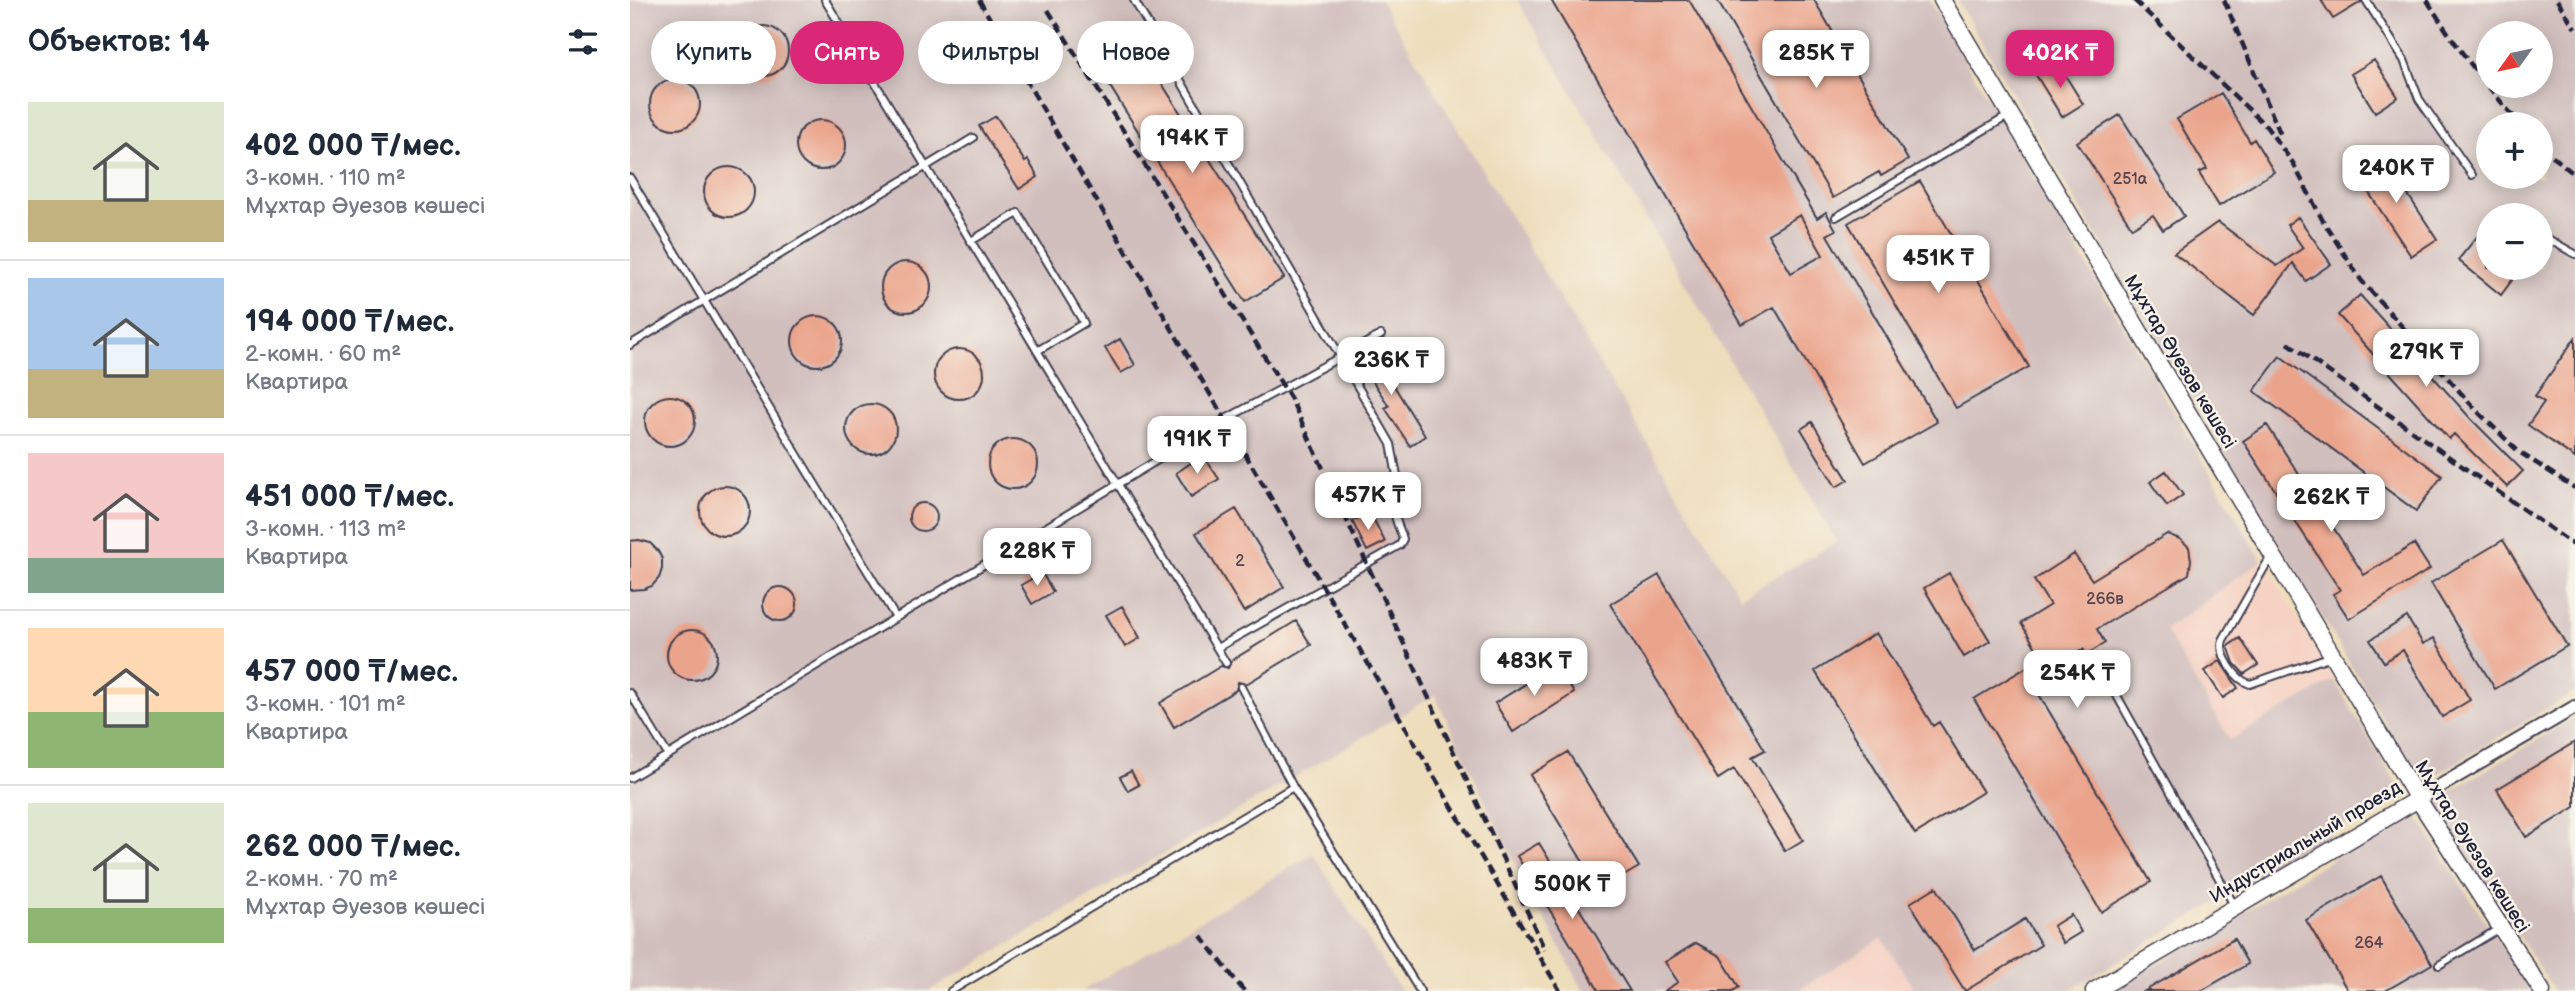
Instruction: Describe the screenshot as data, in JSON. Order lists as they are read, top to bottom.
{
  "streets": {
    "street": ["Мұхтар Әуезов көшесі", "Индустриальный проезд"]
  },
  "crossings": [
    ["Мұхтар Әуезов көшесі", "Индустриальный проезд"]
  ],
  "house_numbers": [
    "251а",
    "2",
    "266в",
    "264"
  ],
  "north": "bottom left",
  "page": {
    "heading": "Объектов: 14",
    "map_buttons": ["+", "−"],
    "chip": [
      "Купить",
      "Снять",
      "Фильтры",
      "Новое"
    ],
    "price": [
      "285K ₸",
      "402K ₸",
      "194K ₸",
      "240K ₸",
      "451K ₸",
      "279K ₸",
      "236K ₸",
      "191K ₸",
      "457K ₸",
      "262K ₸",
      "228K ₸",
      "483K ₸",
      "254K ₸",
      "500K ₸"
    ],
    "list": [
      {
        "name": "402 000 ₸/мес.",
        "note": "3-комн. · 110 m² · Мұхтар Әуезов көшесі"
      },
      {
        "name": "194 000 ₸/мес.",
        "note": "2-комн. · 60 m² · Квартира"
      },
      {
        "name": "451 000 ₸/мес.",
        "note": "3-комн. · 113 m² · Квартира"
      },
      {
        "name": "457 000 ₸/мес.",
        "note": "3-комн. · 101 m² · Квартира"
      },
      {
        "name": "262 000 ₸/мес.",
        "note": "2-комн. · 70 m² · Мұхтар Әуезов көшесі"
      }
    ]
  }
}
